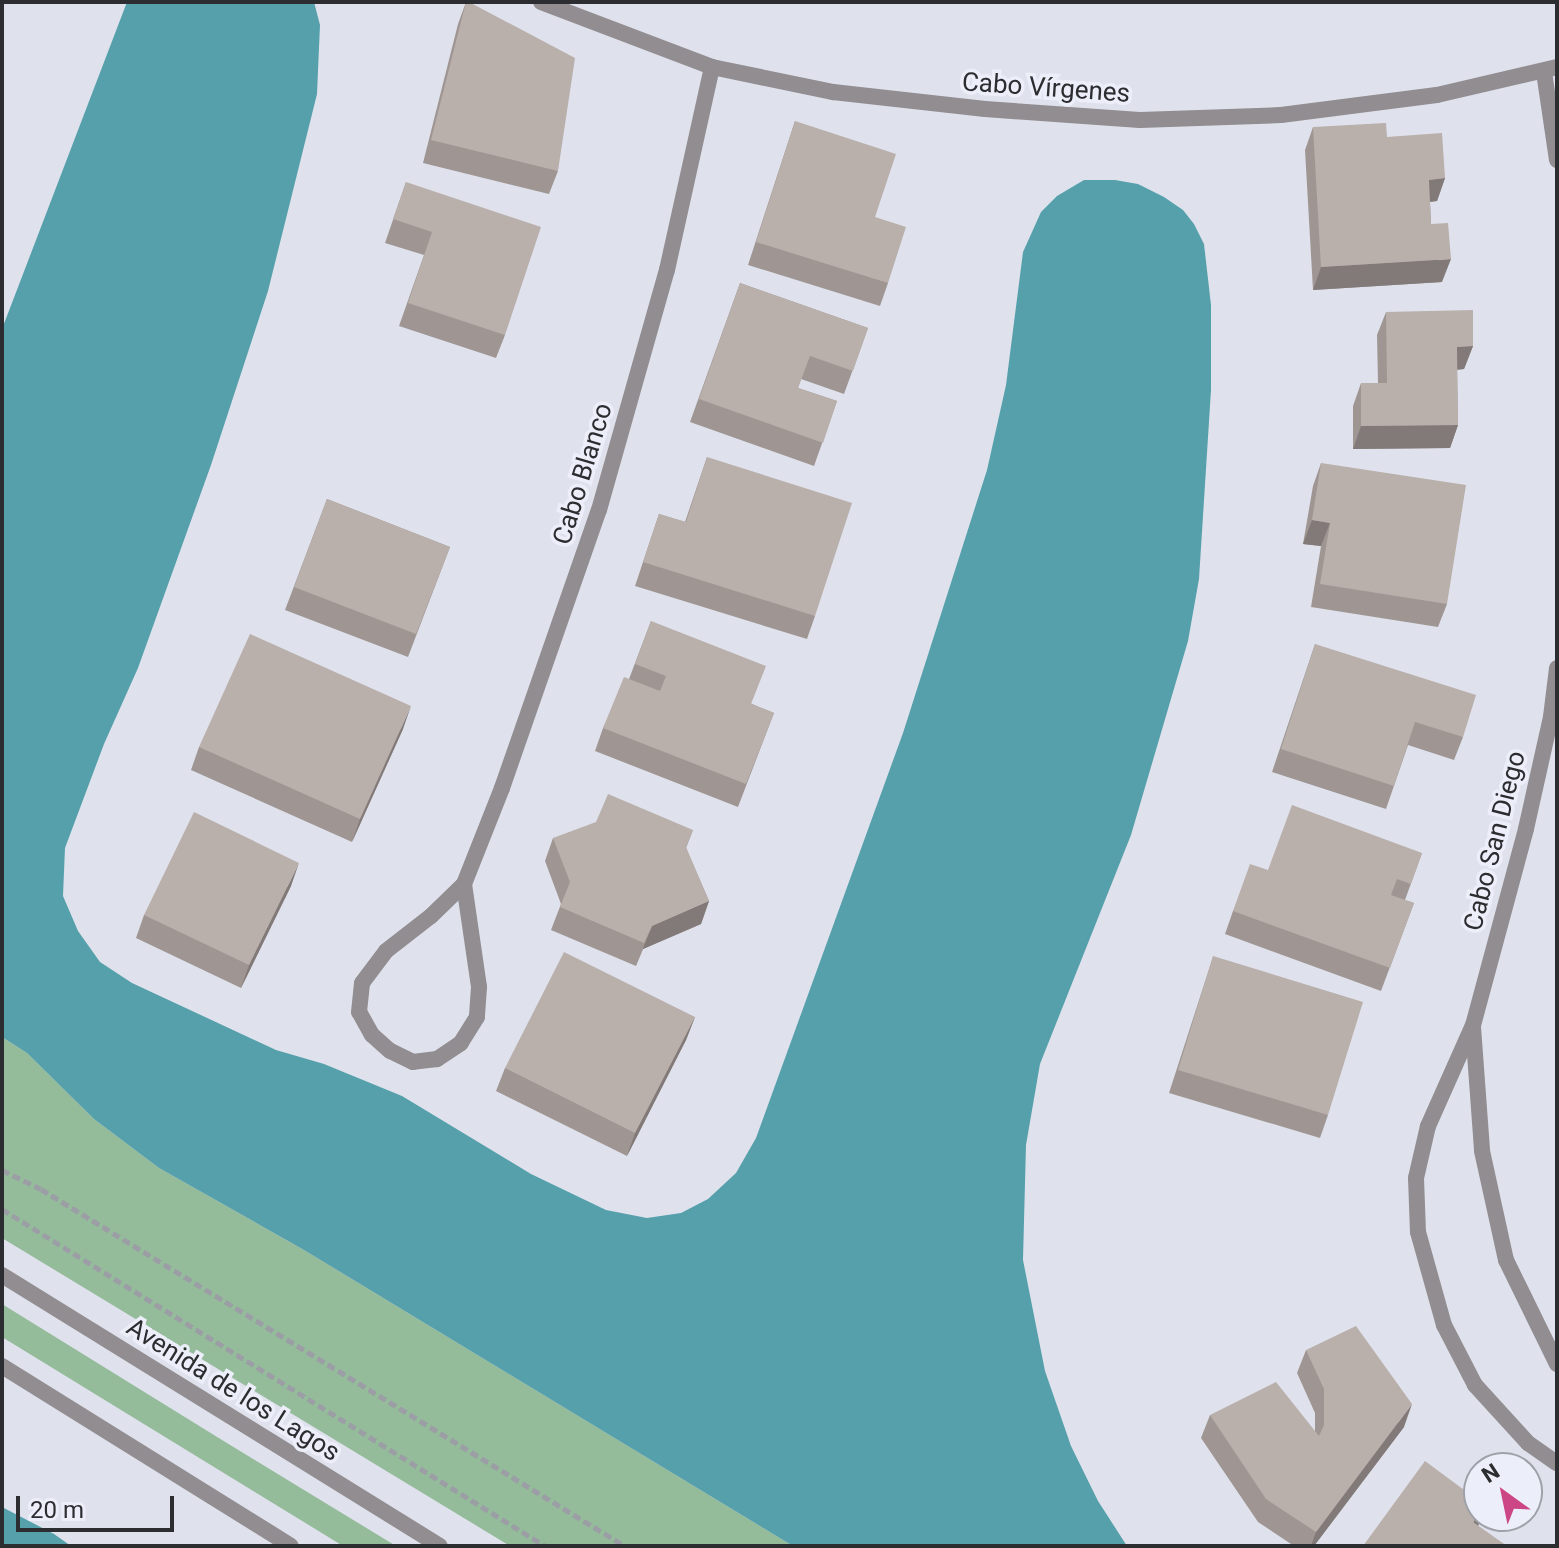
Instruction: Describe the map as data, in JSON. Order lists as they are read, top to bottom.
{
  "streets": {
    "street": [
      "Cabo Vírgenes",
      "Cabo Blanco",
      "Cabo San Diego",
      "Avenida de los Lagos"
    ]
  },
  "crossings": [
    ["Cabo Vírgenes", "Cabo Blanco"]
  ],
  "scale_bar": "20 m",
  "north": "top left"
}
